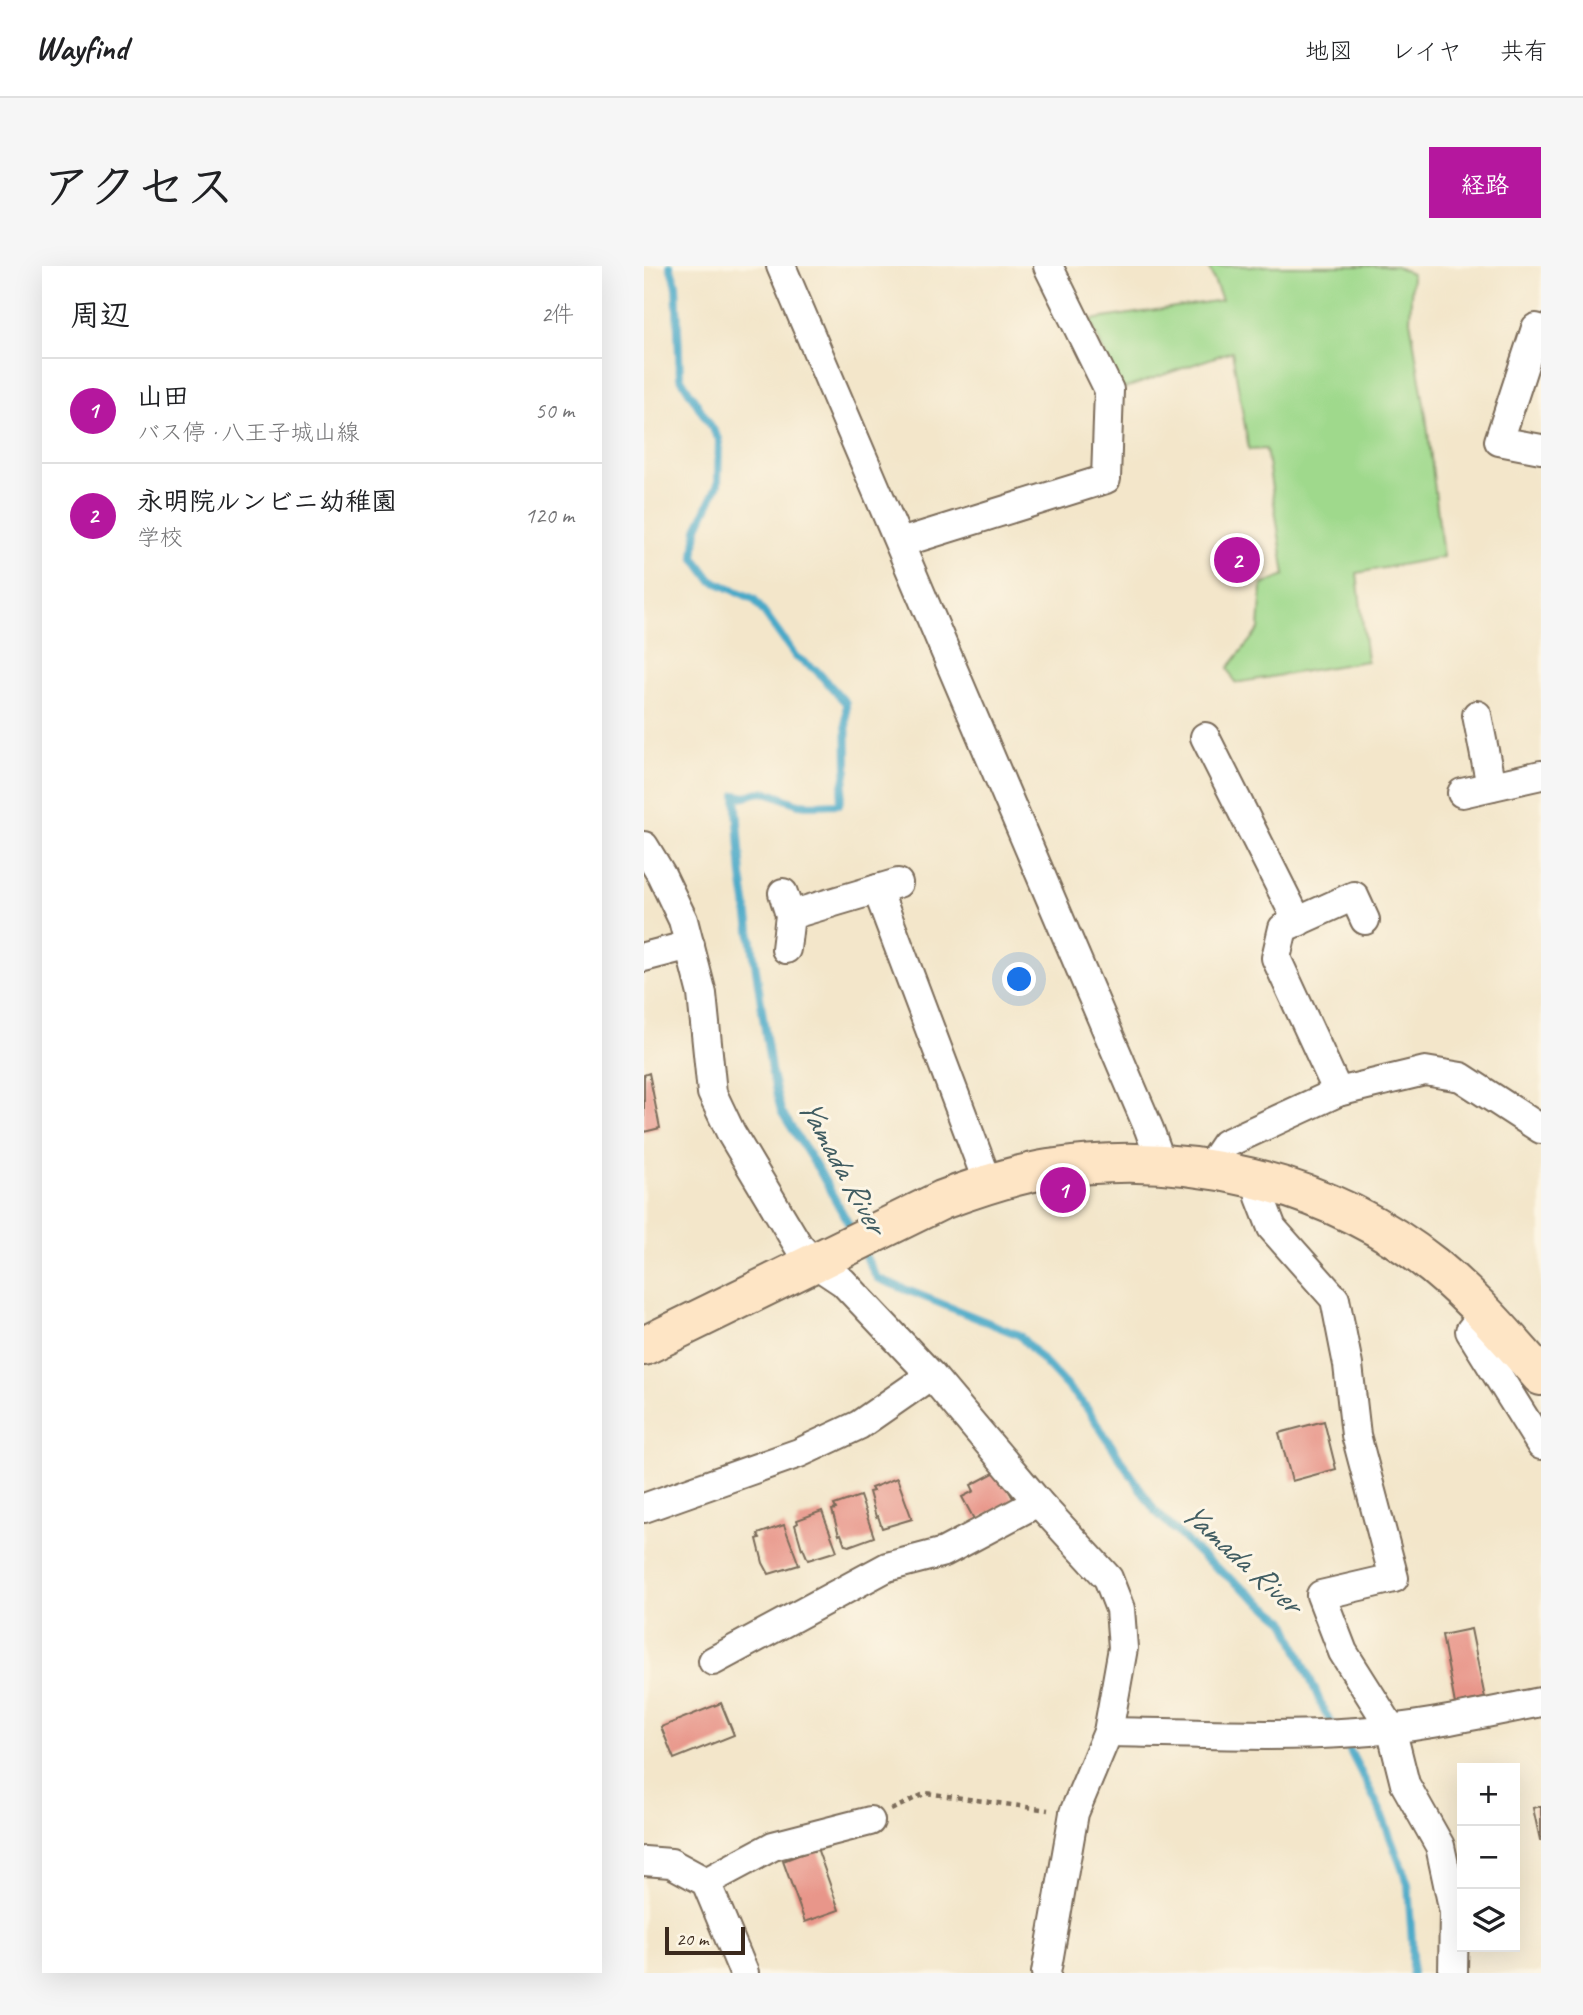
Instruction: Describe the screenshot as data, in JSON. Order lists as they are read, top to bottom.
{
  "water": ["Yamada River"],
  "scale_bar": "20 m",
  "page": {
    "header": "Wayfind",
    "nav": ["地図", "レイヤ", "共有"],
    "title": "アクセス",
    "buttons": "経路",
    "heading": ["周辺", "2件"],
    "list": [
      {
        "mark": "1",
        "name": "山田",
        "note": "バス停 · 八王子城山線",
        "value": "50 m"
      },
      {
        "mark": "2",
        "name": "永明院ルンビニ幼稚園",
        "note": "学校",
        "value": "120 m"
      }
    ],
    "pins": ["2", "1"],
    "map_buttons": ["+", "−"],
    "scale": "20 m"
  }
}
